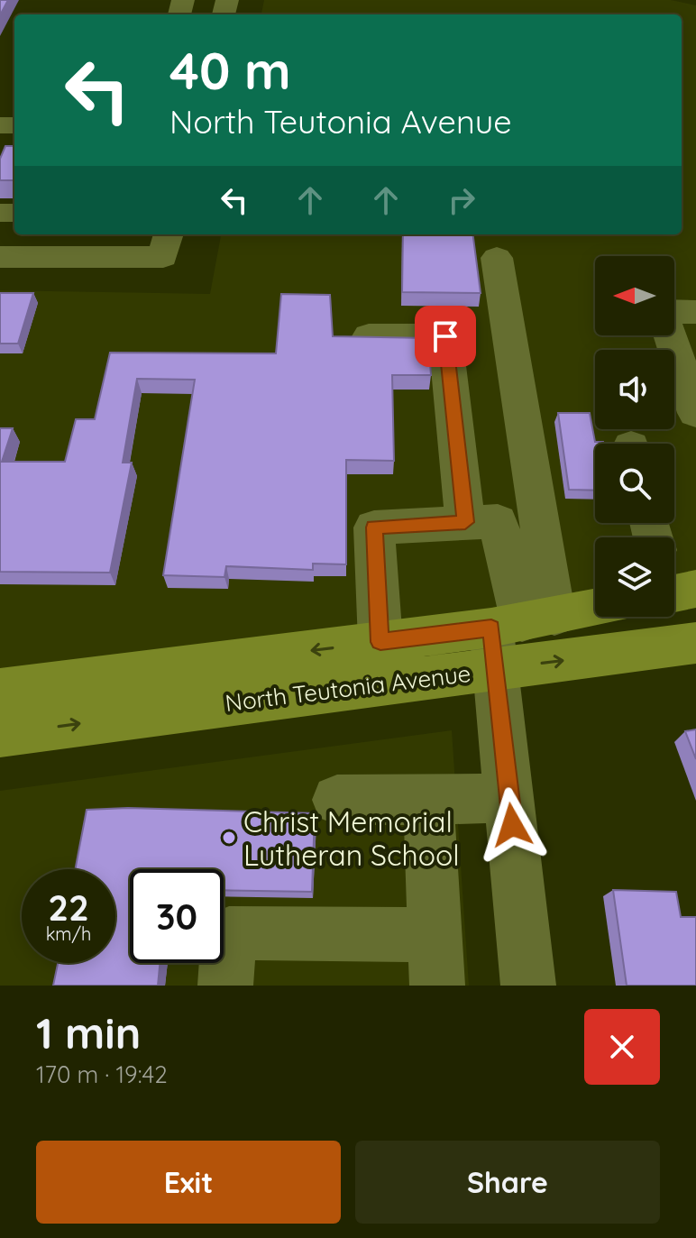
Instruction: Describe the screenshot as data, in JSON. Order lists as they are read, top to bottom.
{
  "streets": {
    "main road": ["North Teutonia Avenue"]
  },
  "places": ["Christ Memorial Lutheran School"],
  "north": "left",
  "page": {
    "turn": ["40 m", "North Teutonia Avenue"],
    "speed": "22 km/h",
    "limit": "30",
    "heading": ["1 min", "170 m · 19:42"],
    "buttons": ["Exit", "Share"]
  }
}
